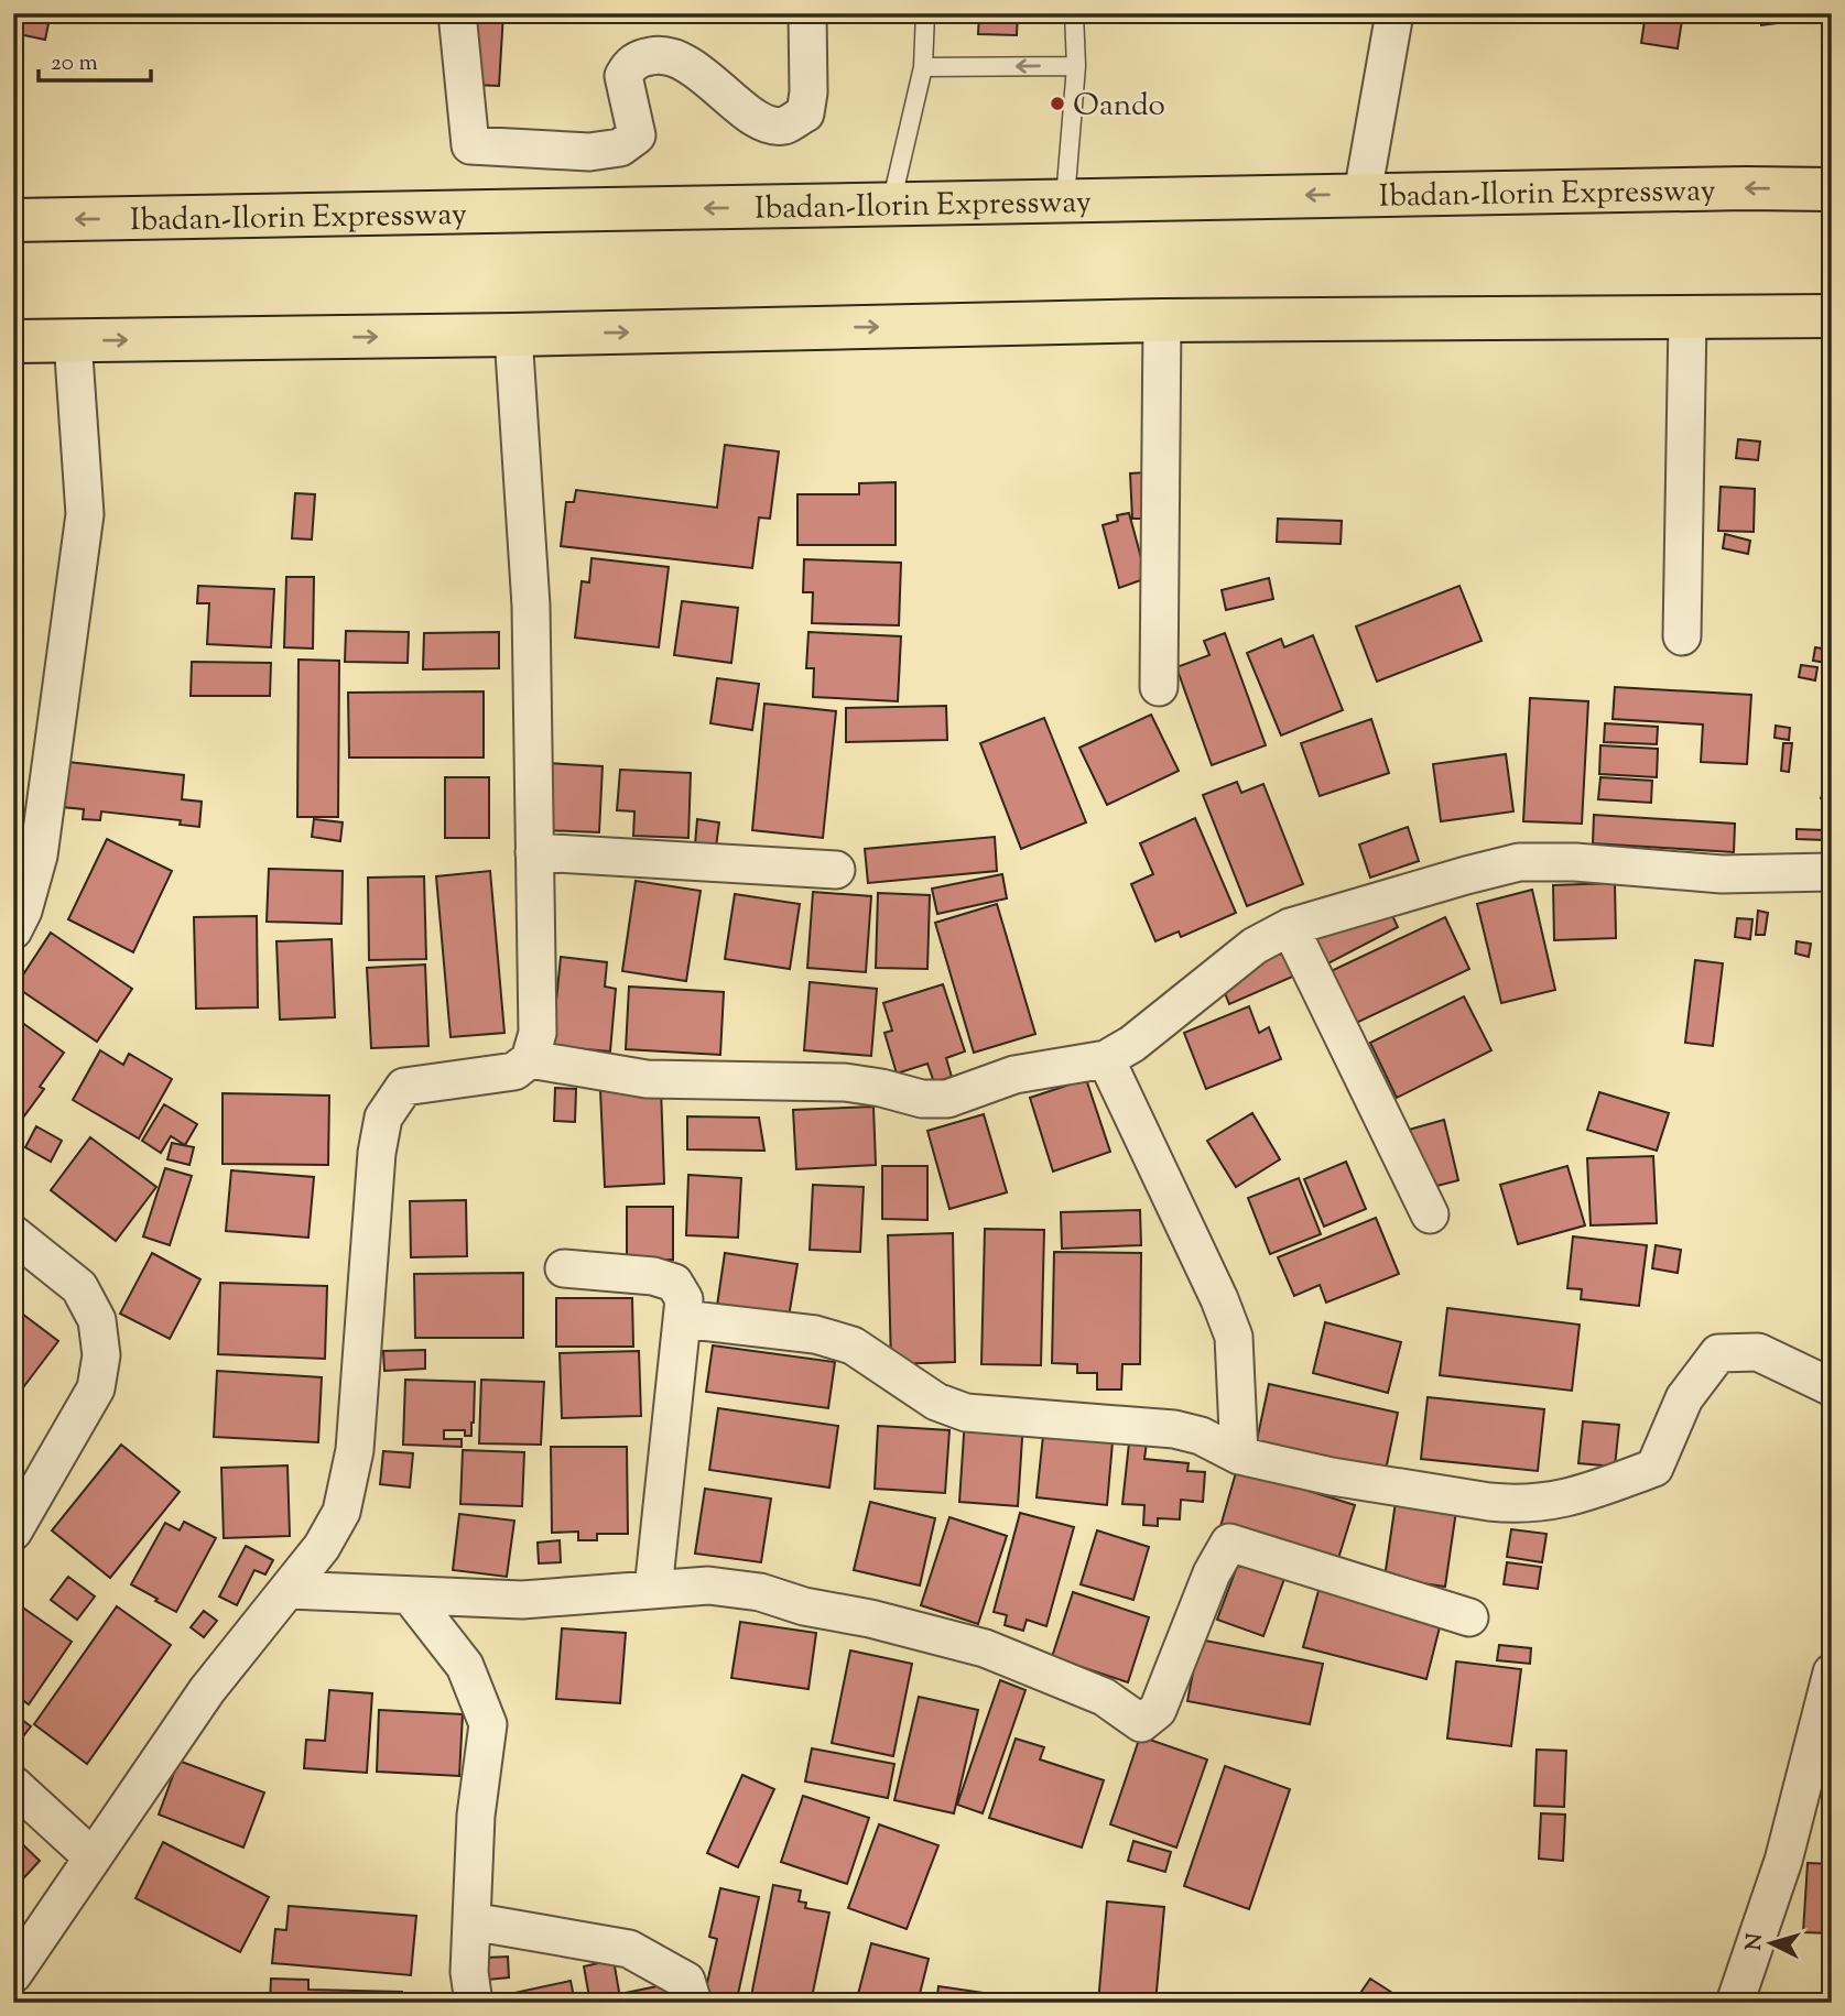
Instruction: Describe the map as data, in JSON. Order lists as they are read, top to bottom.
{
  "streets": {
    "highway": ["Ibadan-Ilorin Expressway"]
  },
  "places": ["Oando"],
  "scale_bar": "20 m",
  "north": "left"
}
